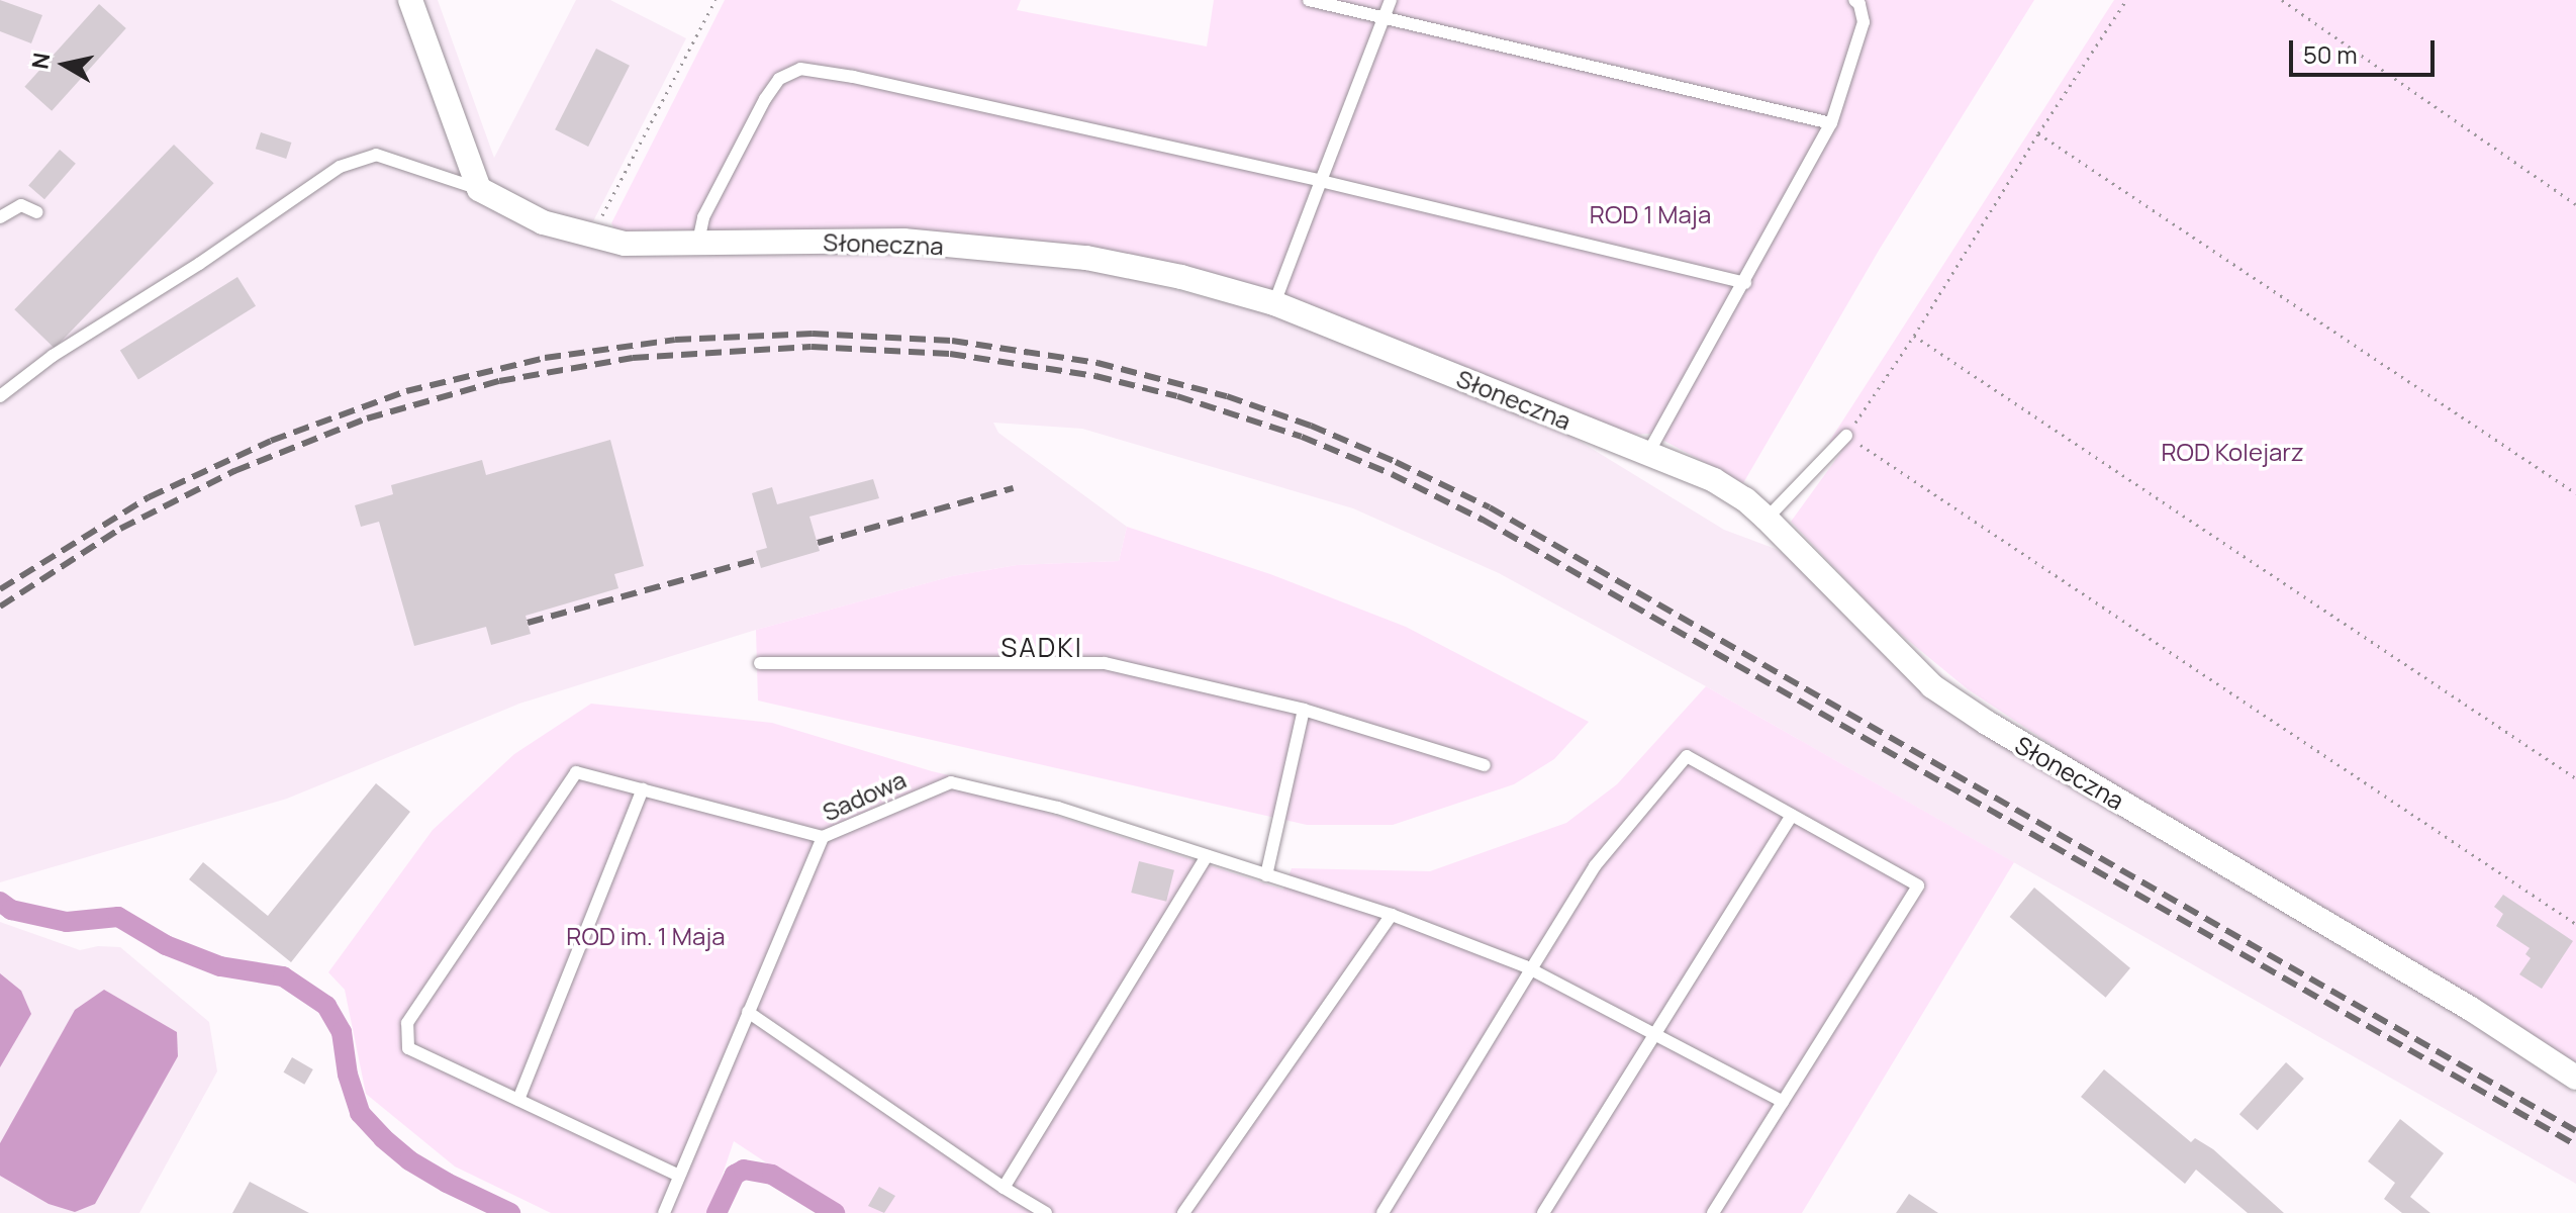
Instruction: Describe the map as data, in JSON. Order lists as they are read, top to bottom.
{
  "streets": {
    "street": ["Słoneczna"],
    "lane": ["Sadowa"]
  },
  "districts": ["SADKI"],
  "parks": ["ROD 1 Maja", "ROD Kolejarz", "ROD im. 1 Maja"],
  "scale_bar": "50 m",
  "north": "left"
}
